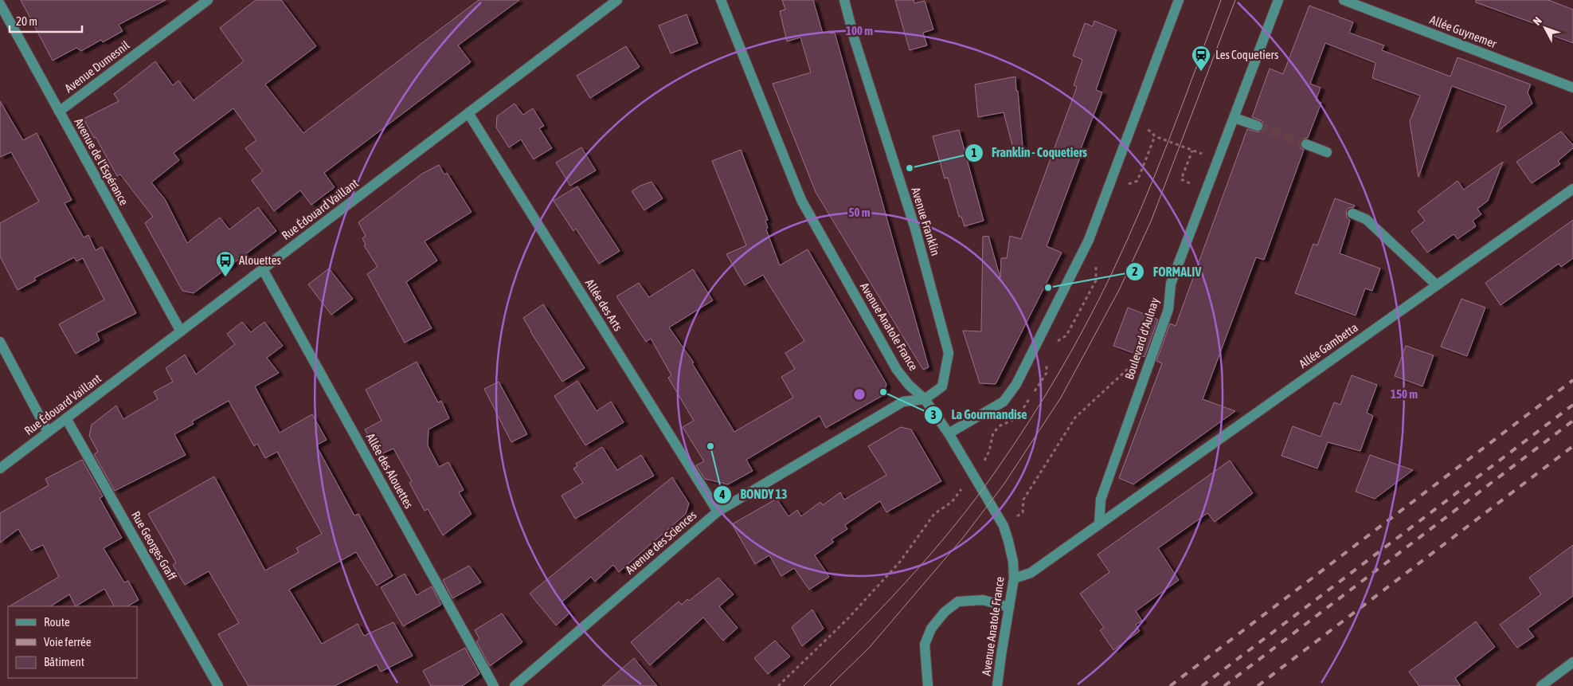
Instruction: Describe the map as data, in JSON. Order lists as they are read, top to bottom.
{
  "streets": {
    "street": [
      "Allée Guynemer",
      "Avenue Dumesnil",
      "Avenue de l'Espérance",
      "Rue Édouard Vaillant",
      "Avenue Franklin",
      "Allée des Arts",
      "Avenue Anatole France",
      "Boulevard d'Aulnay",
      "Allée Gambetta",
      "Allée des Alouettes",
      "Avenue des Sciences",
      "Rue Georges Graff"
    ]
  },
  "crossings": [
    ["Avenue Dumesnil", "Avenue de l'Espérance"],
    ["Avenue de l'Espérance", "Rue Édouard Vaillant"],
    ["Rue Édouard Vaillant", "Allée des Arts"],
    ["Rue Édouard Vaillant", "Allée des Alouettes"],
    ["Rue Édouard Vaillant", "Rue Georges Graff"],
    ["Avenue Franklin", "Avenue Anatole France"],
    ["Avenue Franklin", "Avenue des Sciences"],
    ["Allée des Arts", "Avenue des Sciences"],
    ["Avenue Anatole France", "Avenue des Sciences"],
    ["Boulevard d'Aulnay", "Allée Gambetta"]
  ],
  "places": {
    "station": ["Les Coquetiers"],
    "other": [
      "Franklin - Coquetiers",
      "FORMALIV",
      "La Gourmandise",
      "BONDY 13"
    ],
    "bus stop": ["Alouettes"]
  },
  "legend": ["Route", "Voie ferrée", "Bâtiment"],
  "scale_bar": "20 m",
  "north": "top left",
  "rings": ["100 m", "50 m", "150 m"]
}
